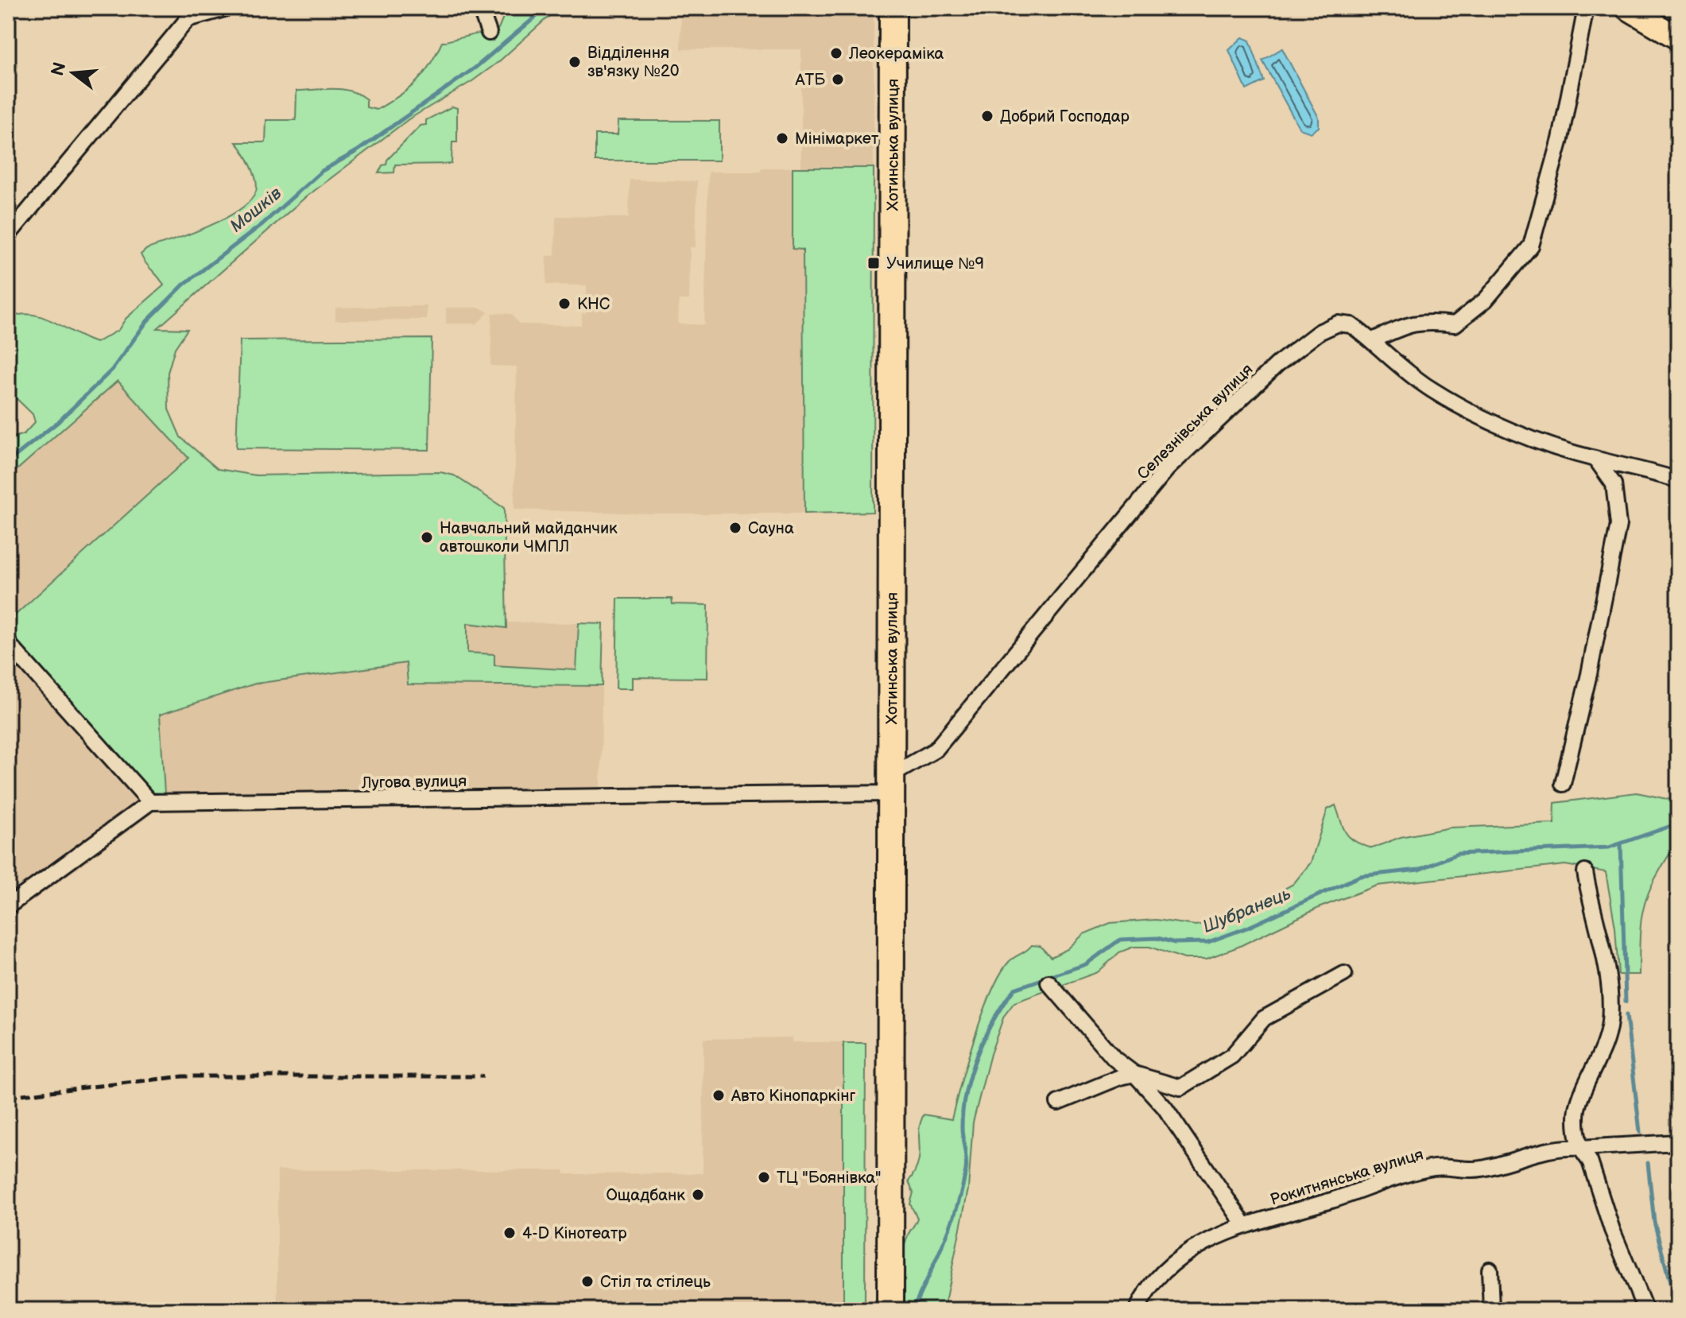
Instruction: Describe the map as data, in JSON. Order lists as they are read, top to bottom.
{
  "streets": {
    "highway": ["Хотинська вулиця"],
    "street": ["Селезнівська вулиця", "Лугова вулиця", "Рокитнянська вулиця"]
  },
  "crossings": [
    ["Хотинська вулиця", "Селезнівська вулиця"],
    ["Хотинська вулиця", "Лугова вулиця"],
    ["Селезнівська вулиця", "Лугова вулиця"]
  ],
  "water": ["Мошків", "Шубранець"],
  "places": {
    "other": [
      "Леокераміка",
      "Відділення зв'язку №20",
      "АТБ",
      "Добрий Господар",
      "Мінімаркет",
      "КНС",
      "Сауна",
      "Навчальний майданчик автошколи ЧМПЛ",
      "Авто Кінопаркінг",
      "ТЦ \"Боянівка\"",
      "Ощадбанк",
      "4-D Кінотеатр",
      "Стіл та стілець"
    ],
    "transit": ["Училище №9"]
  },
  "north": "left"
}
